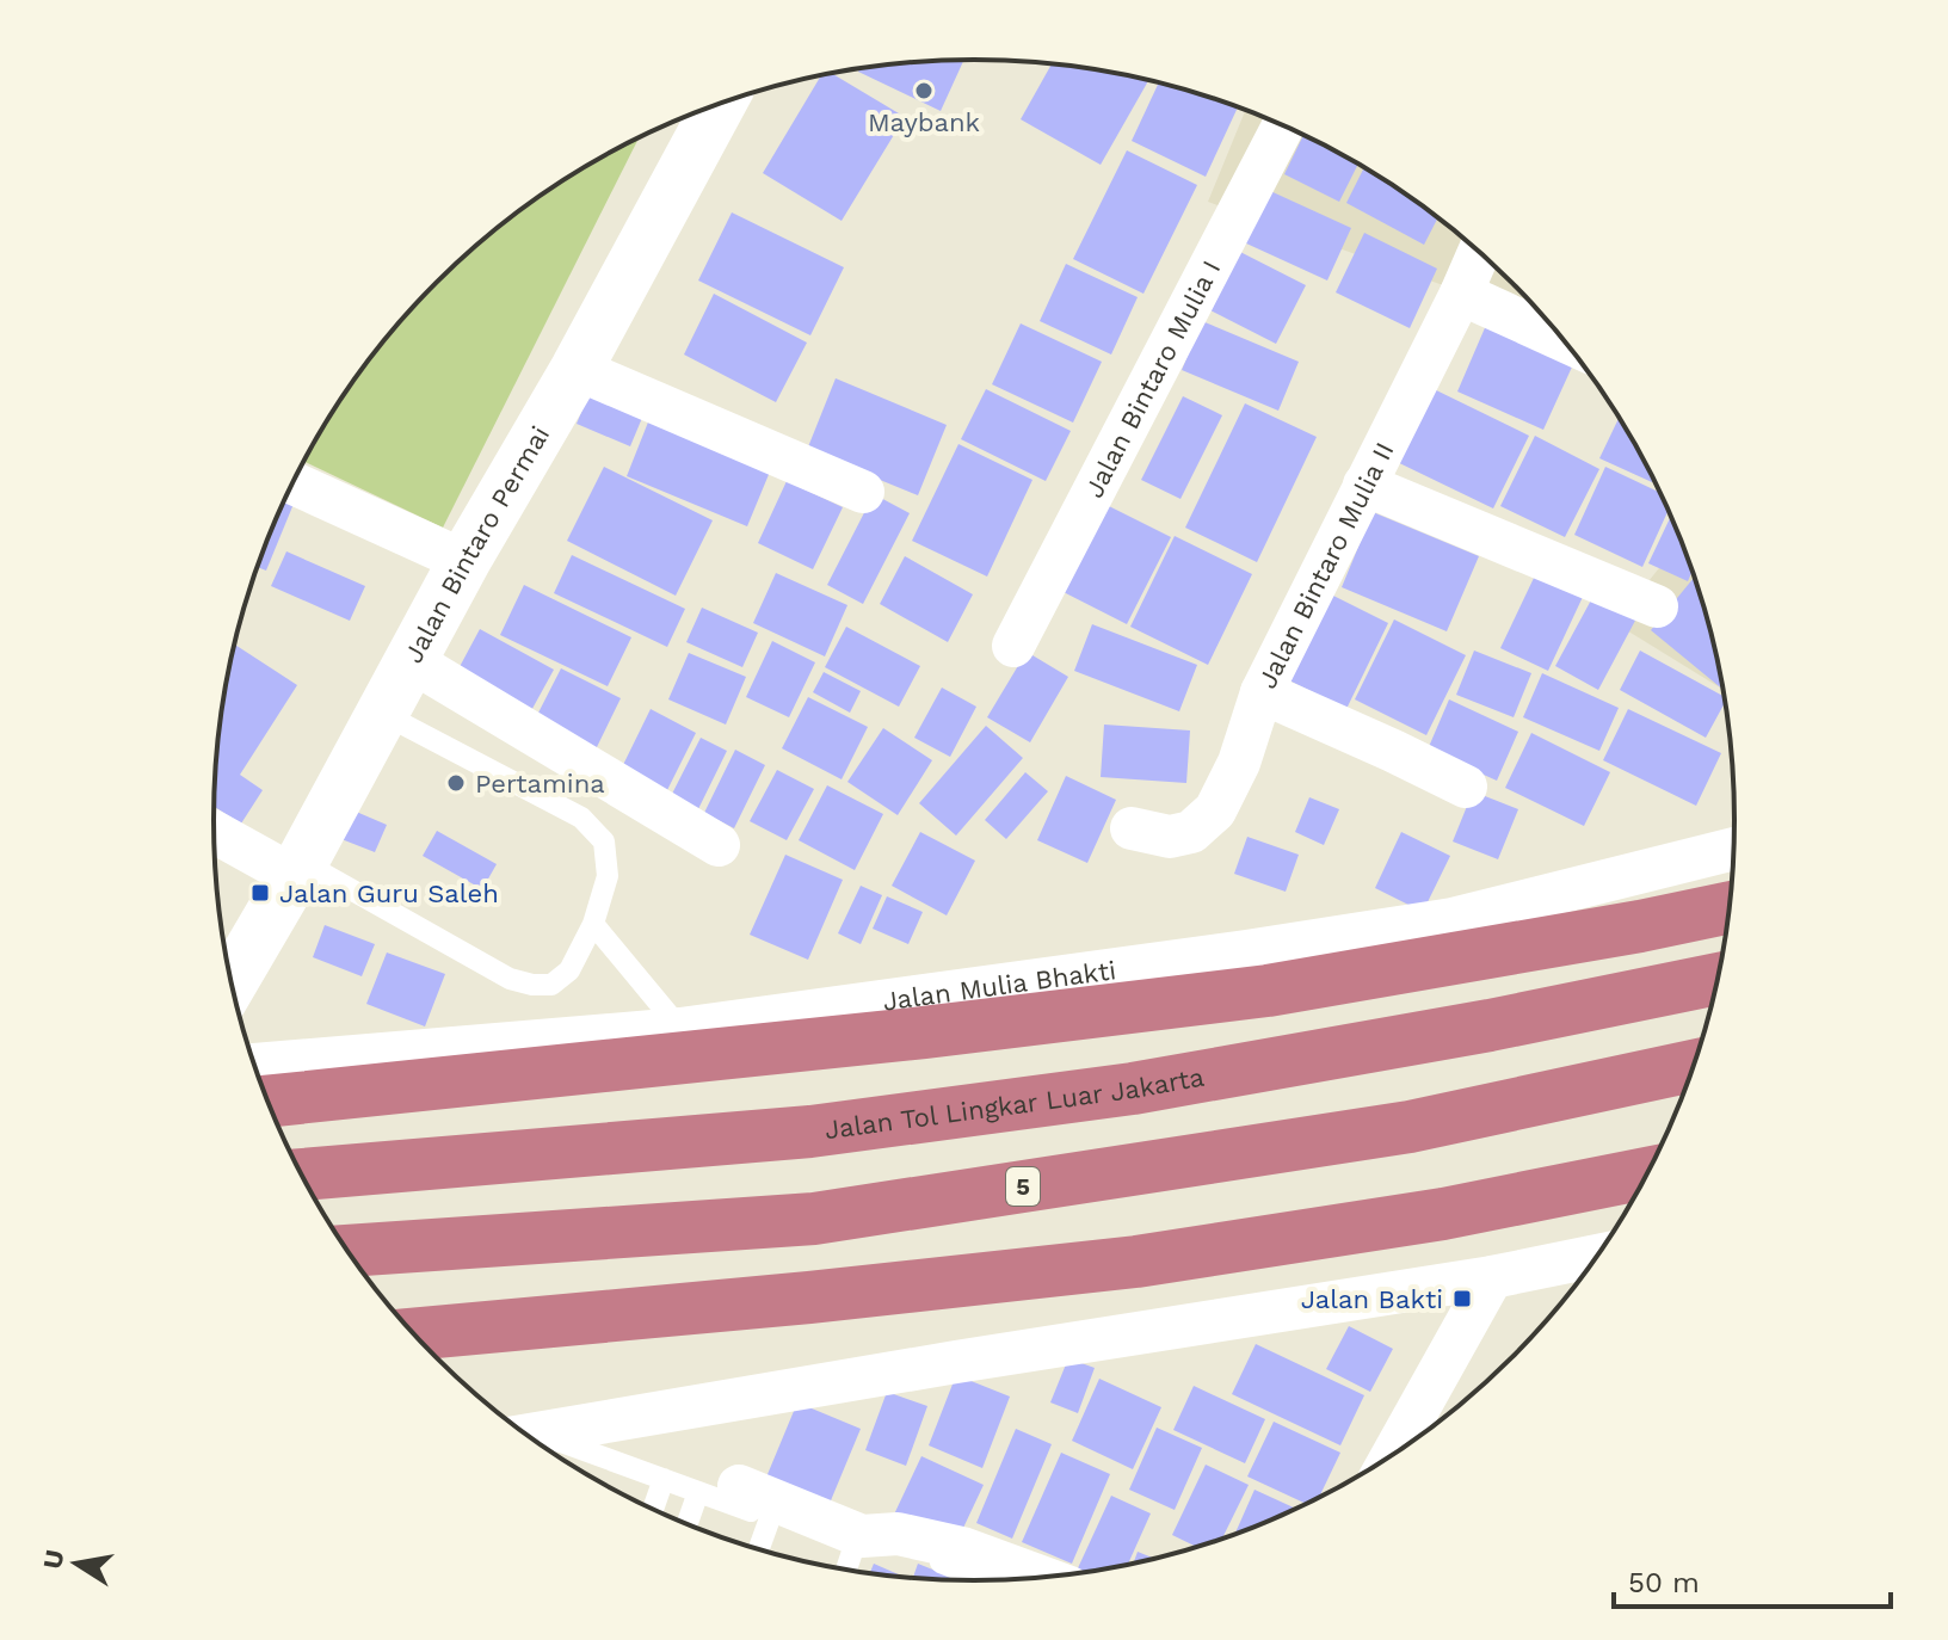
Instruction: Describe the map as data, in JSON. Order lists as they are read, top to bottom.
{
  "streets": {
    "highway": ["Jalan Tol Lingkar Luar Jakarta", "5"],
    "main road": ["Jalan Bintaro Permai"],
    "street": ["Jalan Bintaro Mulia I", "Jalan Bintaro Mulia II", "Jalan Mulia Bhakti"]
  },
  "places": {
    "other": ["Maybank", "Pertamina"],
    "transit": ["Jalan Guru Saleh", "Jalan Bakti"]
  },
  "scale_bar": "50 m",
  "north": "left"
}
